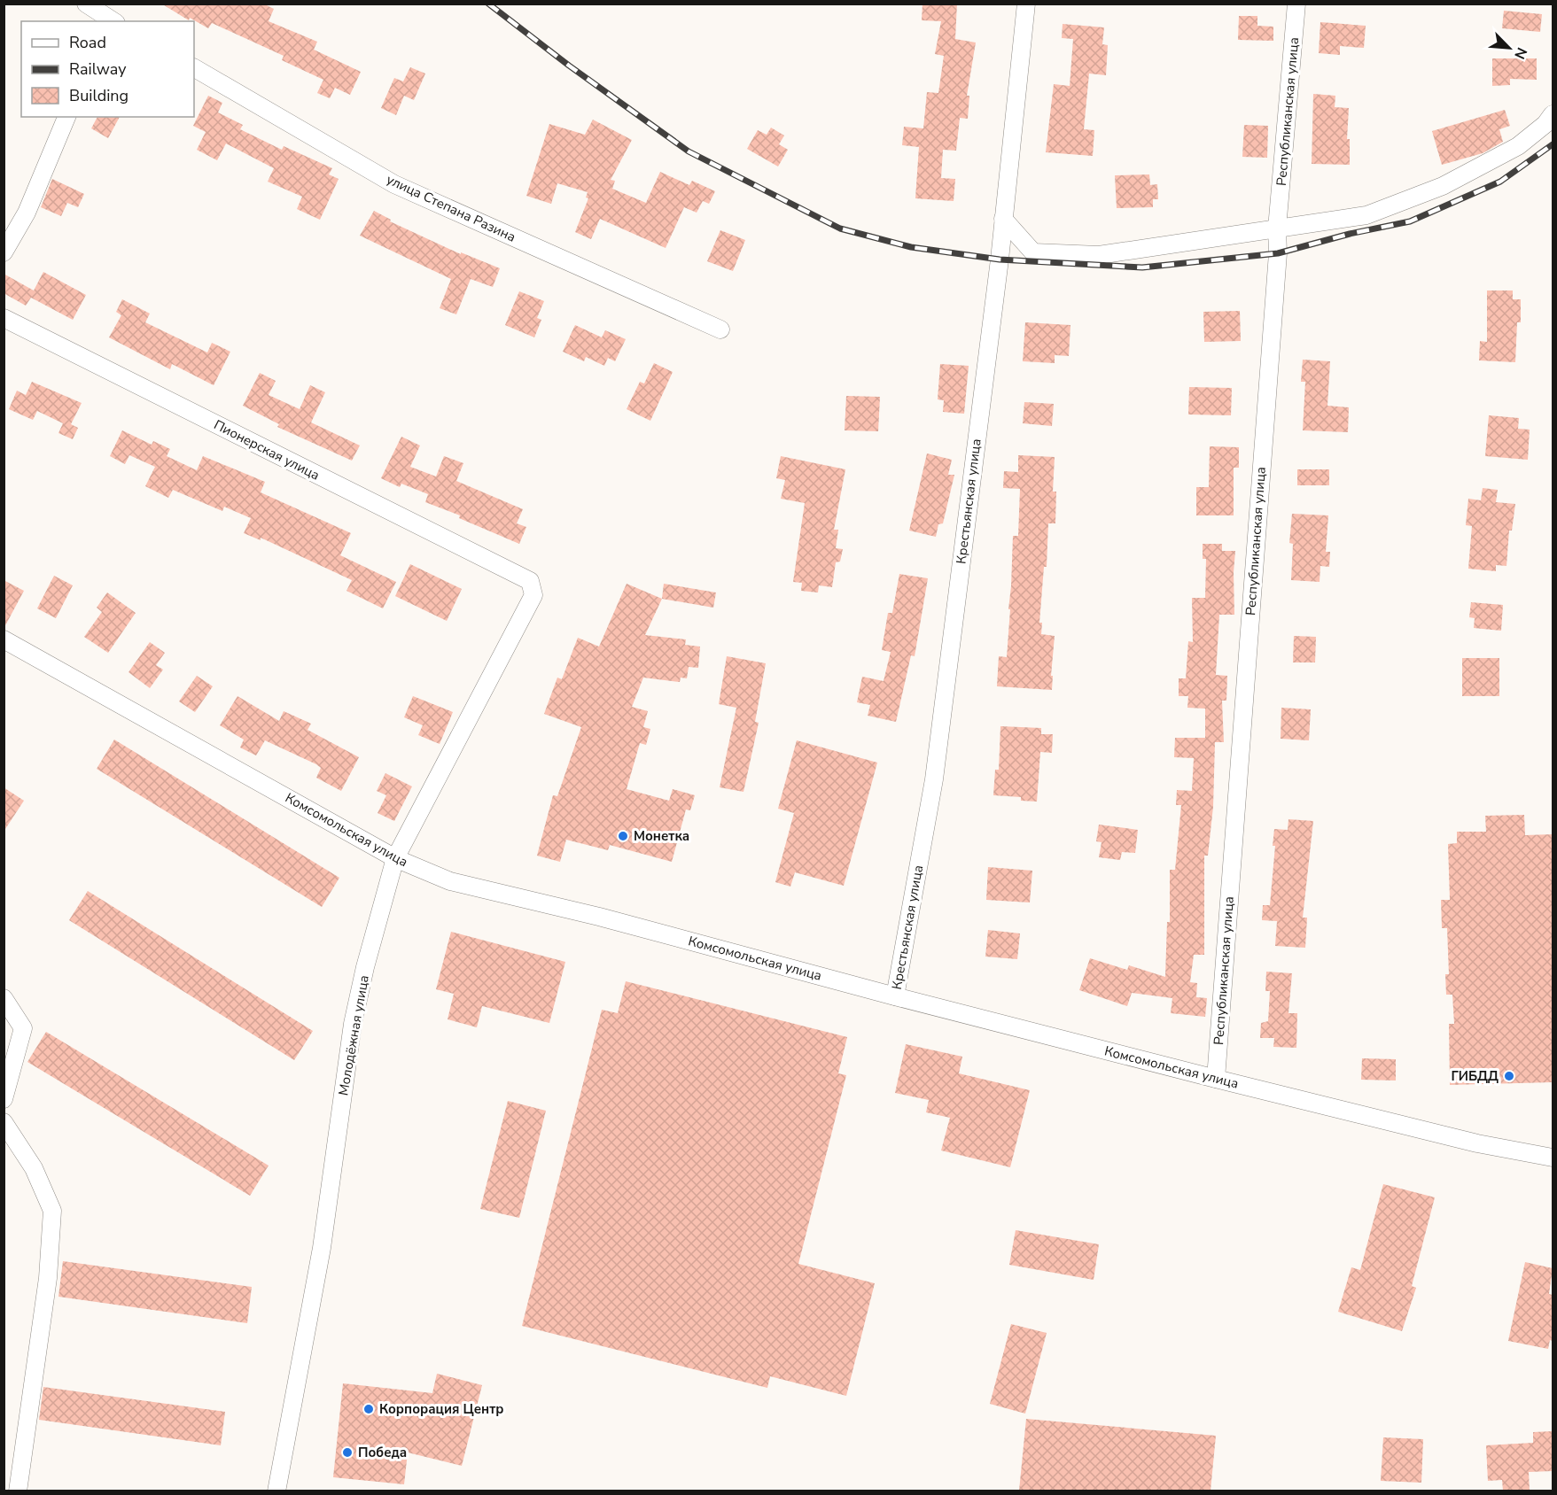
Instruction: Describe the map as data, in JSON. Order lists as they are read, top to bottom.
{
  "streets": {
    "street": [
      "Республиканская улица",
      "улица Степана Разина",
      "Пионерская улица",
      "Крестьянская улица",
      "Комсомольская улица",
      "Молодёжная улица"
    ]
  },
  "crossings": [
    ["Республиканская улица", "Комсомольская улица"],
    ["Пионерская улица", "Молодёжная улица"],
    ["Крестьянская улица", "Комсомольская улица"],
    ["Комсомольская улица", "Молодёжная улица"]
  ],
  "places": [
    "Монетка",
    "ГИБДД",
    "Корпорация Центр",
    "Победа"
  ],
  "legend": ["Road", "Railway", "Building"],
  "north": "bottom right"
}
